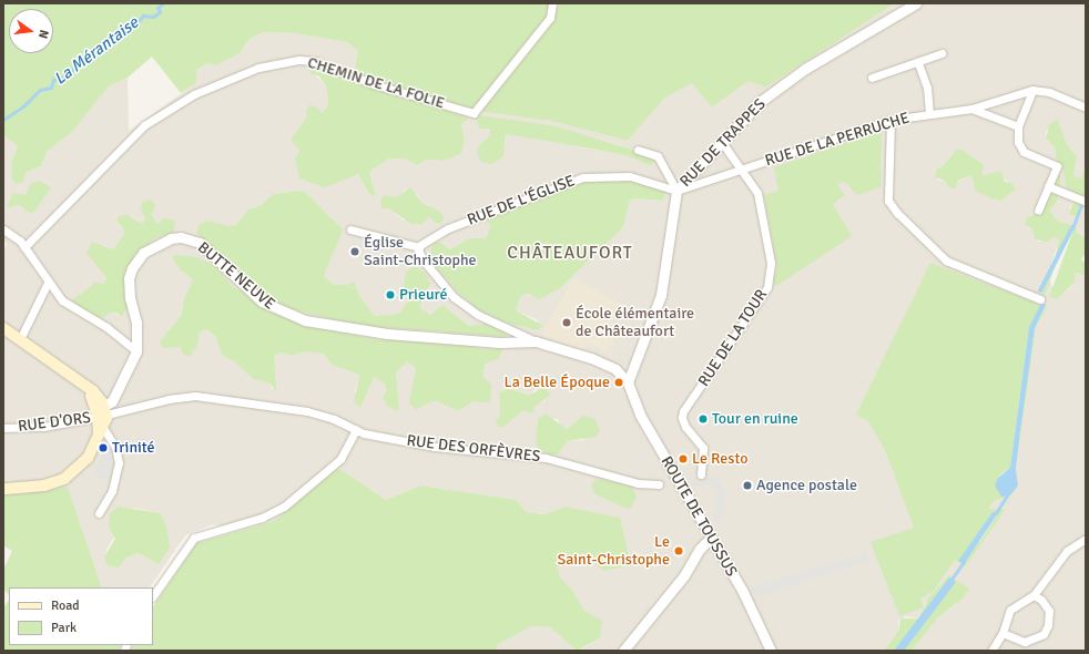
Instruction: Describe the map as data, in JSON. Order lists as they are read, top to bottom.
{
  "streets": {
    "street": [
      "CHEMIN DE LA FOLIE",
      "RUE DE LA PERRUCHE",
      "RUE DE TRAPPES",
      "RUE DE L'ÉGLISE",
      "BUTTE NEUVE",
      "RUE DE LA TOUR",
      "RUE D'ORS",
      "RUE DES ORFÈVRES",
      "ROUTE DE TOUSSUS"
    ]
  },
  "crossings": [
    ["RUE DE LA PERRUCHE", "RUE DE LA TOUR"],
    ["RUE DE TRAPPES", "RUE DE L'ÉGLISE"],
    ["RUE DE TRAPPES", "BUTTE NEUVE"],
    ["RUE DE TRAPPES", "RUE DE LA TOUR"],
    ["RUE DE TRAPPES", "ROUTE DE TOUSSUS"],
    ["BUTTE NEUVE", "RUE D'ORS"],
    ["BUTTE NEUVE", "RUE DES ORFÈVRES"],
    ["BUTTE NEUVE", "ROUTE DE TOUSSUS"],
    ["RUE D'ORS", "RUE DES ORFÈVRES"]
  ],
  "districts": ["CHÂTEAUFORT"],
  "water": ["La Mérantaise"],
  "places": [
    "Église Saint-Christophe",
    "Prieuré",
    "École élémentaire de Châteaufort",
    "La Belle Époque",
    "Tour en ruine",
    "Trinité",
    "Le Resto",
    "Agence postale",
    "Le Saint-Christophe"
  ],
  "legend": ["Road", "Park"],
  "north": "right"
}
